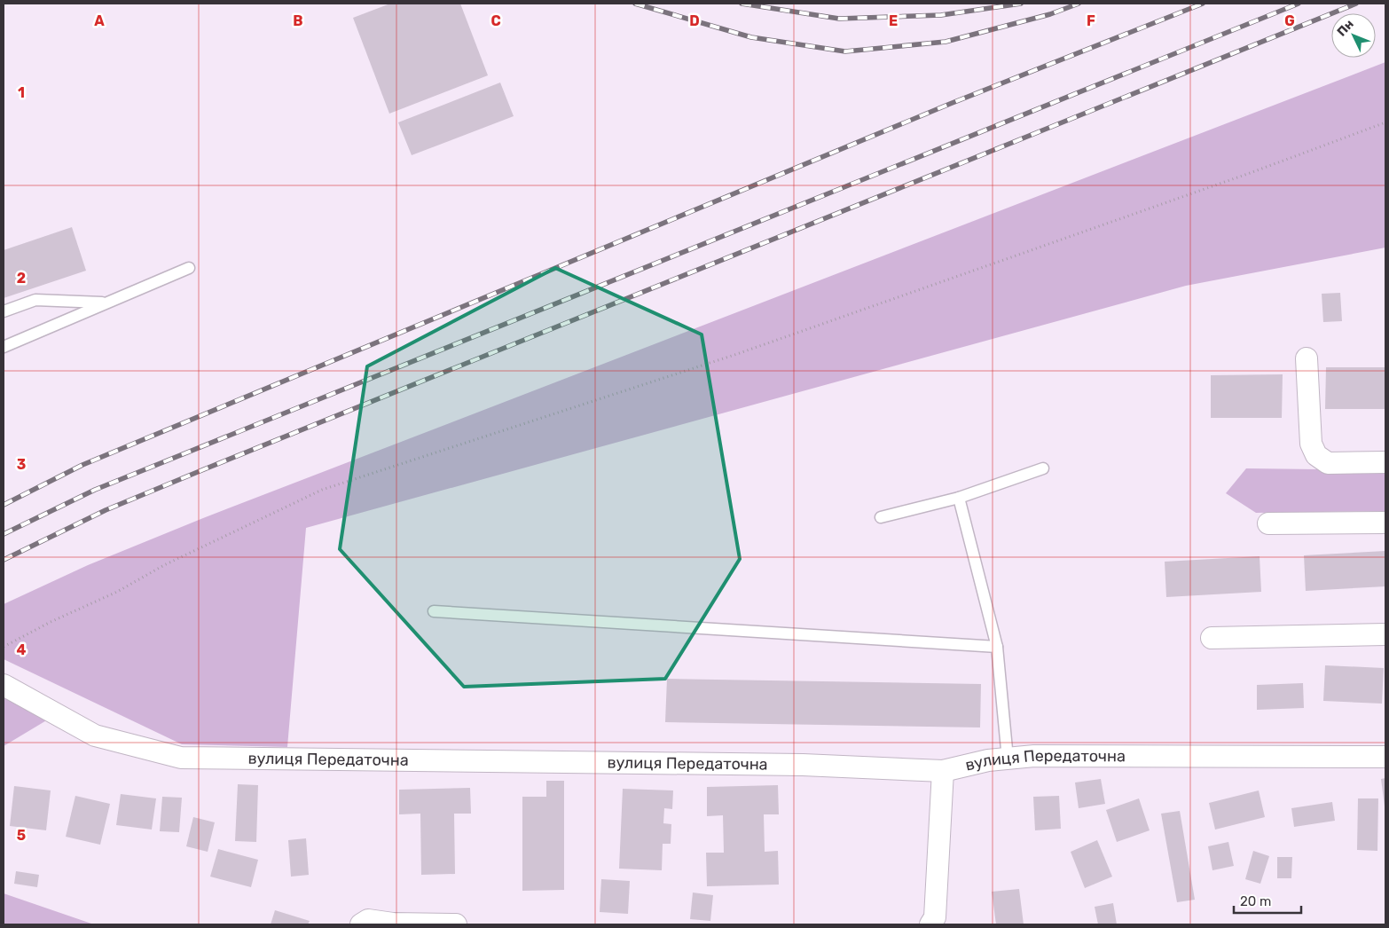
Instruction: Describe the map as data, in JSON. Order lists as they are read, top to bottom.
{
  "streets": {
    "street": ["вулиця Передаточна"]
  },
  "scale_bar": "20 m",
  "north": "top left",
  "grid": {
    "columns": [
      "A",
      "B",
      "C",
      "D",
      "E",
      "F",
      "G"
    ],
    "rows": [
      "1",
      "2",
      "3",
      "4",
      "5"
    ]
  }
}
